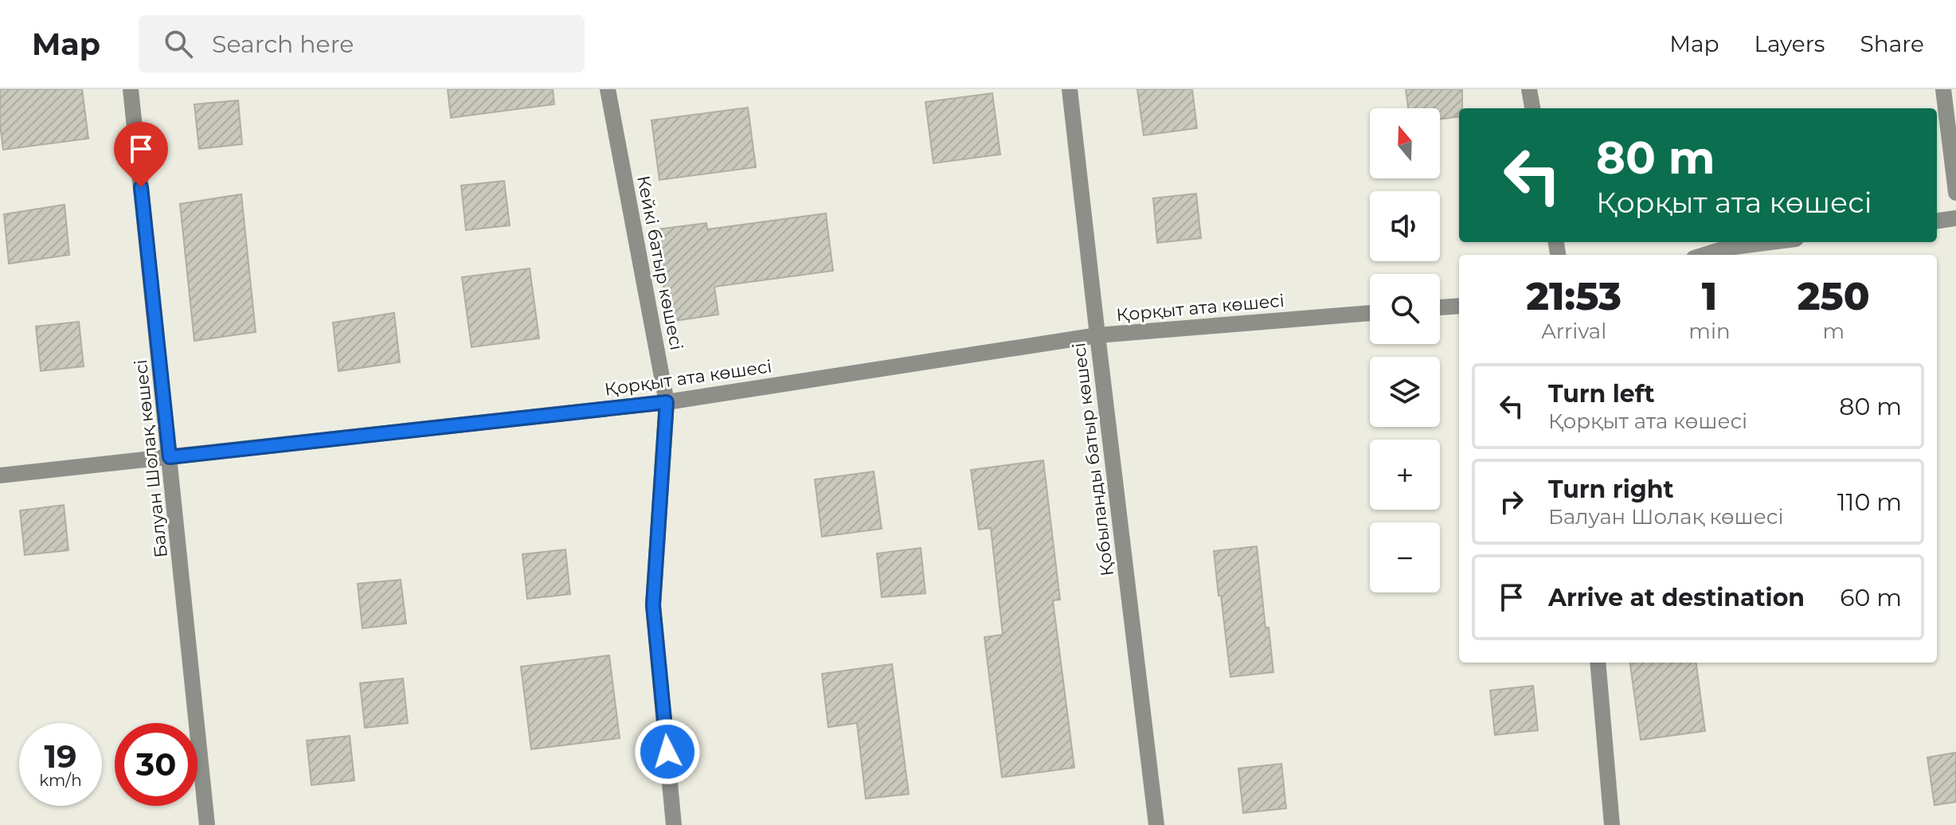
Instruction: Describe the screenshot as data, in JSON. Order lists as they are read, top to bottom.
{
  "streets": {
    "street": [
      "Кейкі батыр көшесі",
      "Қорқыт ата көшесі",
      "Балуан Шолақ көшесі",
      "Қобыланды батыр көшесі"
    ]
  },
  "crossings": [
    ["Кейкі батыр көшесі", "Қорқыт ата көшесі"],
    ["Қорқыт ата көшесі", "Балуан Шолақ көшесі"],
    ["Қорқыт ата көшесі", "Қобыланды батыр көшесі"]
  ],
  "north": "top",
  "page": {
    "header": "Map",
    "search": "Search here",
    "nav": ["Map", "Layers", "Share"],
    "map_buttons": ["+", "−"],
    "turn": ["80 m", "Қорқыт ата көшесі"],
    "eta": [
      "21:53",
      "Arrival",
      "1",
      "min",
      "250",
      "m"
    ],
    "list": [
      {
        "name": "Turn left",
        "note": "Қорқыт ата көшесі",
        "value": "80 m"
      },
      {
        "name": "Turn right",
        "note": "Балуан Шолақ көшесі",
        "value": "110 m"
      },
      {
        "name": "Arrive at destination",
        "value": "60 m"
      }
    ],
    "speed": "19 km/h",
    "limit": "30"
  }
}
